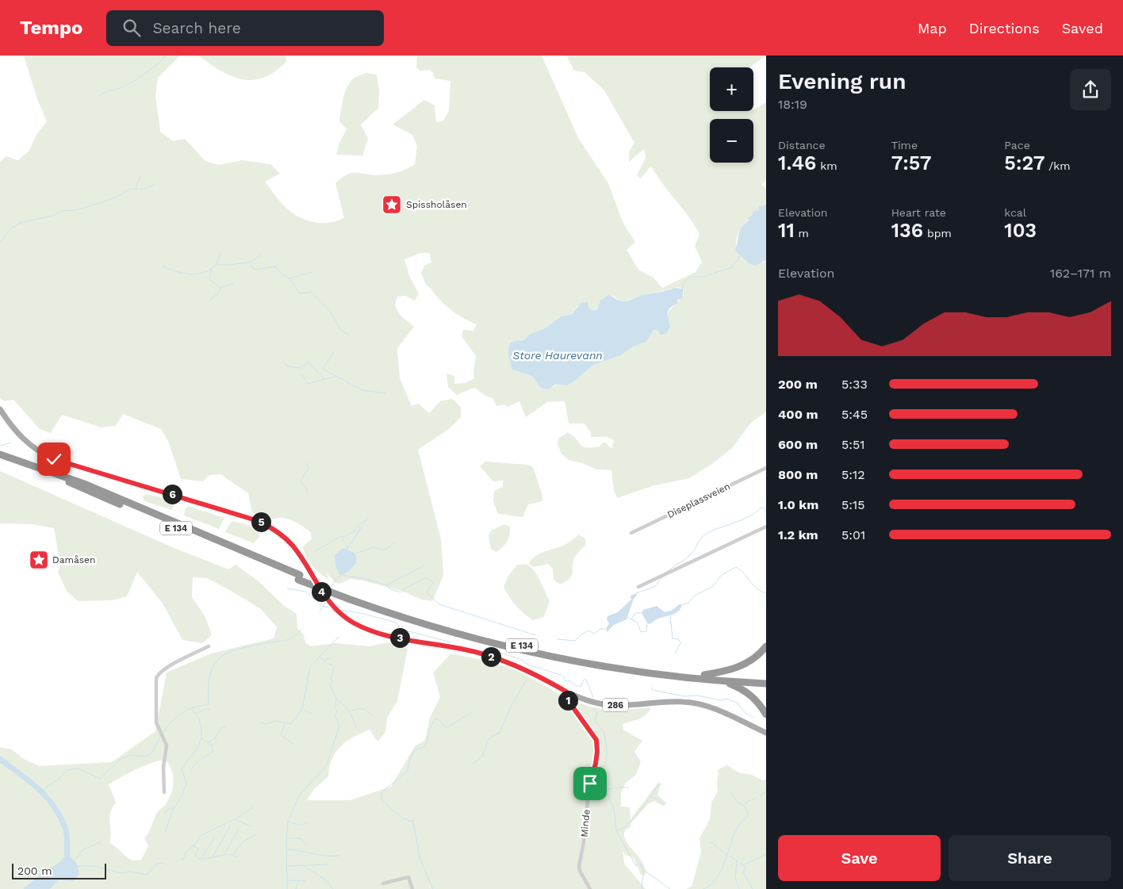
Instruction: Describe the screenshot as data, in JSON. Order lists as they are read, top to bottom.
{
  "streets": {
    "highway": ["E 134"],
    "main road": ["286"],
    "street": ["Diseplassveien", "Minde"]
  },
  "crossings": [
    ["286", "Minde"]
  ],
  "water": ["Store Haurevann"],
  "places": {
    "place": ["Spissholåsen", "Damåsen"]
  },
  "scale_bar": "200 m",
  "page": {
    "header": "Tempo",
    "search": "Search here",
    "nav": ["Map", "Directions", "Saved"],
    "heading": ["Evening run", "18:19"],
    "map_buttons": ["+", "−"],
    "stats": [
      ["Distance", "1.46 km"],
      ["Time", "7:57"],
      ["Pace", "5:27 /km"],
      ["Elevation", "11 m"],
      ["Heart rate", "136 bpm"],
      ["kcal", "103"]
    ],
    "chart": ["Elevation", "162–171 m"],
    "list": [
      {
        "name": "200 m",
        "note": "5:33"
      },
      {
        "name": "400 m",
        "note": "5:45"
      },
      {
        "name": "600 m",
        "note": "5:51"
      },
      {
        "name": "800 m",
        "note": "5:12"
      },
      {
        "name": "1.0 km",
        "note": "5:15"
      },
      {
        "name": "1.2 km",
        "note": "5:01"
      }
    ],
    "pins": [
      "6",
      "5",
      "4",
      "3",
      "2",
      "1"
    ],
    "buttons": ["Save", "Share"],
    "scale": "200 m"
  }
}
